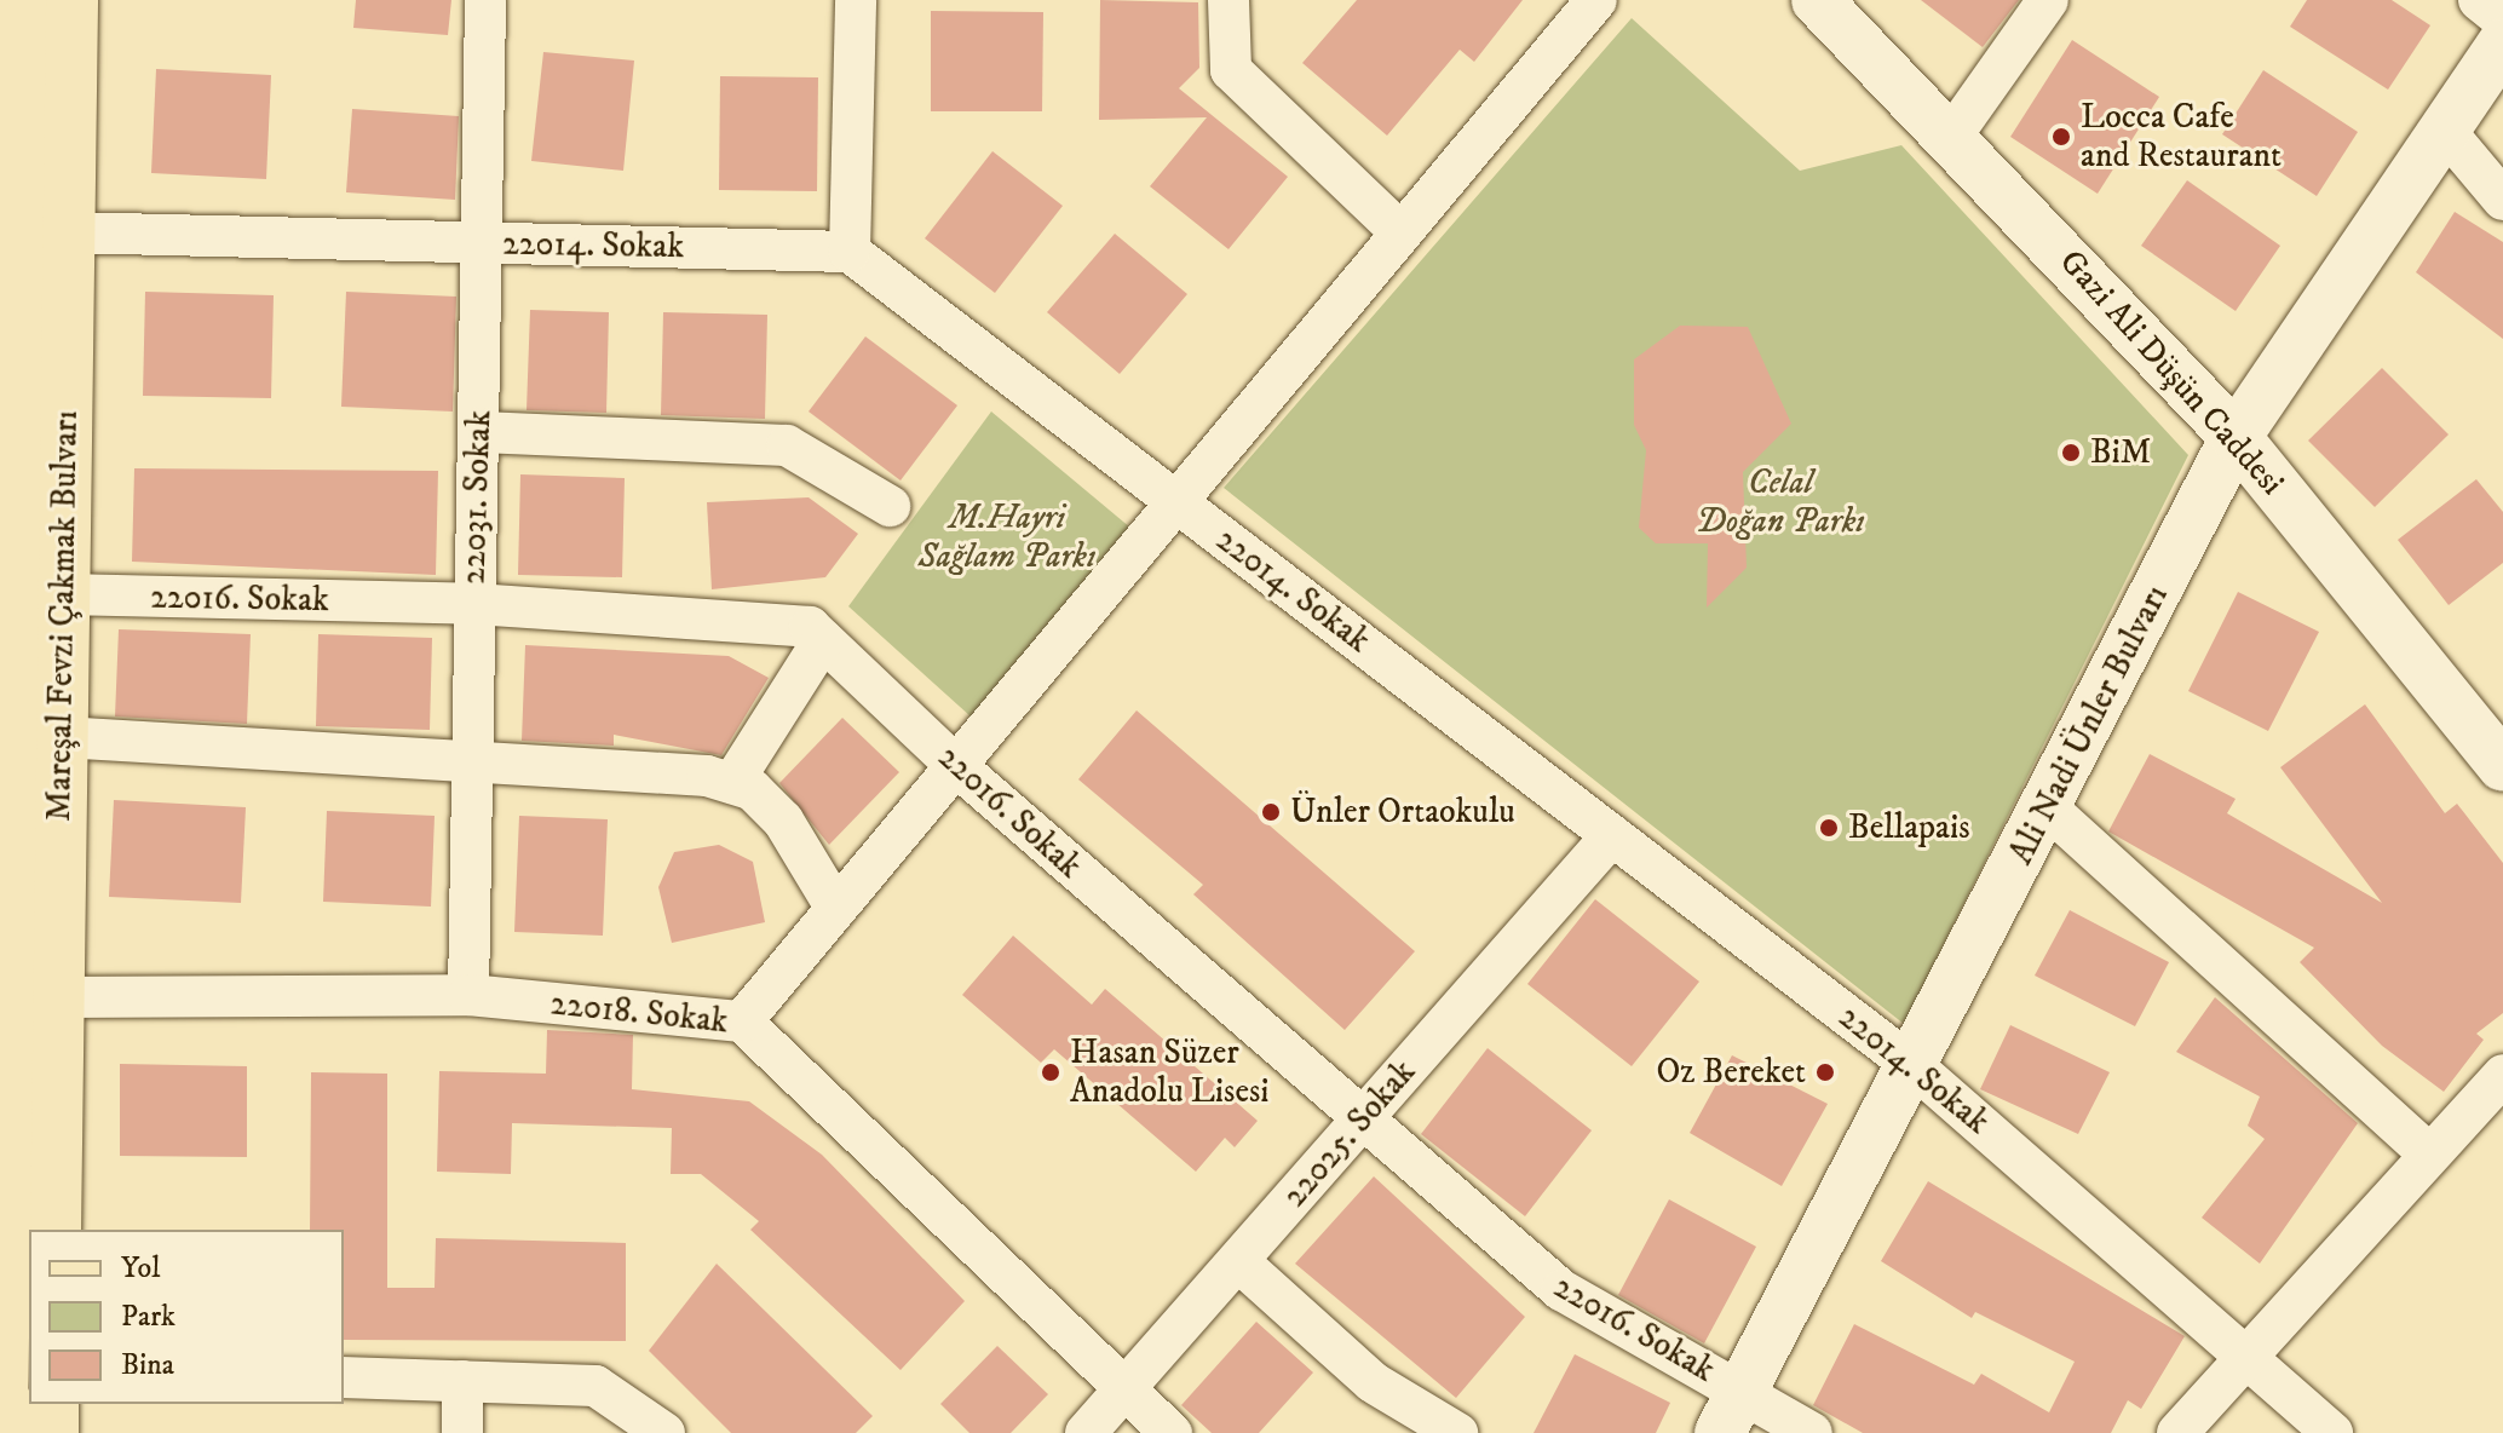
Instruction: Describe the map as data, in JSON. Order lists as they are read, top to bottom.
{
  "streets": {
    "main road": ["Mareşal Fevzi Çakmak Bulvarı"],
    "street": [
      "22014. Sokak",
      "Gazi Ali Düşün Caddesi",
      "22031. Sokak",
      "22016. Sokak",
      "Ali Nadi Ünler Bulvarı",
      "22018. Sokak",
      "22025. Sokak"
    ]
  },
  "crossings": [
    ["22014. Sokak", "22031. Sokak"],
    ["22014. Sokak", "Mareşal Fevzi Çakmak Bulvarı"],
    ["22014. Sokak", "Ali Nadi Ünler Bulvarı"],
    ["22014. Sokak", "22025. Sokak"],
    ["Gazi Ali Düşün Caddesi", "Ali Nadi Ünler Bulvarı"],
    ["22031. Sokak", "22016. Sokak"],
    ["22031. Sokak", "22018. Sokak"],
    ["22016. Sokak", "Mareşal Fevzi Çakmak Bulvarı"],
    ["22016. Sokak", "Ali Nadi Ünler Bulvarı"],
    ["22016. Sokak", "22025. Sokak"],
    ["Mareşal Fevzi Çakmak Bulvarı", "22018. Sokak"],
    ["22018. Sokak", "22025. Sokak"]
  ],
  "parks": ["Celal Doğan Parkı", "M.Hayri Sağlam Parkı"],
  "places": [
    "Locca Cafe and Restaurant",
    "BiM",
    "Ünler Ortaokulu",
    "Bellapais",
    "Hasan Süzer Anadolu Lisesi",
    "Oz Bereket"
  ],
  "legend": ["Yol", "Park", "Bina"]
}
